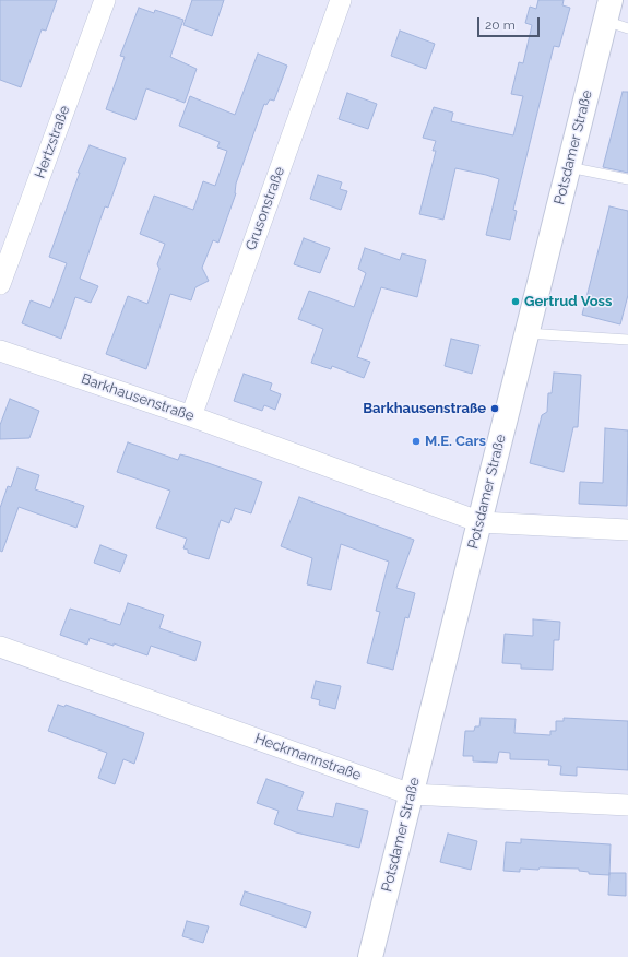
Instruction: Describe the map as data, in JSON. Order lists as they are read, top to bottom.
{
  "streets": {
    "street": [
      "Hertzstraße",
      "Potsdamer Straße",
      "Grusonstraße",
      "Barkhausenstraße",
      "Heckmannstraße"
    ]
  },
  "crossings": [
    ["Potsdamer Straße", "Barkhausenstraße"],
    ["Potsdamer Straße", "Heckmannstraße"],
    ["Grusonstraße", "Barkhausenstraße"]
  ],
  "places": ["Gertrud Voss", "Barkhausenstraße", "M.E. Cars"],
  "scale_bar": "20 m"
}
